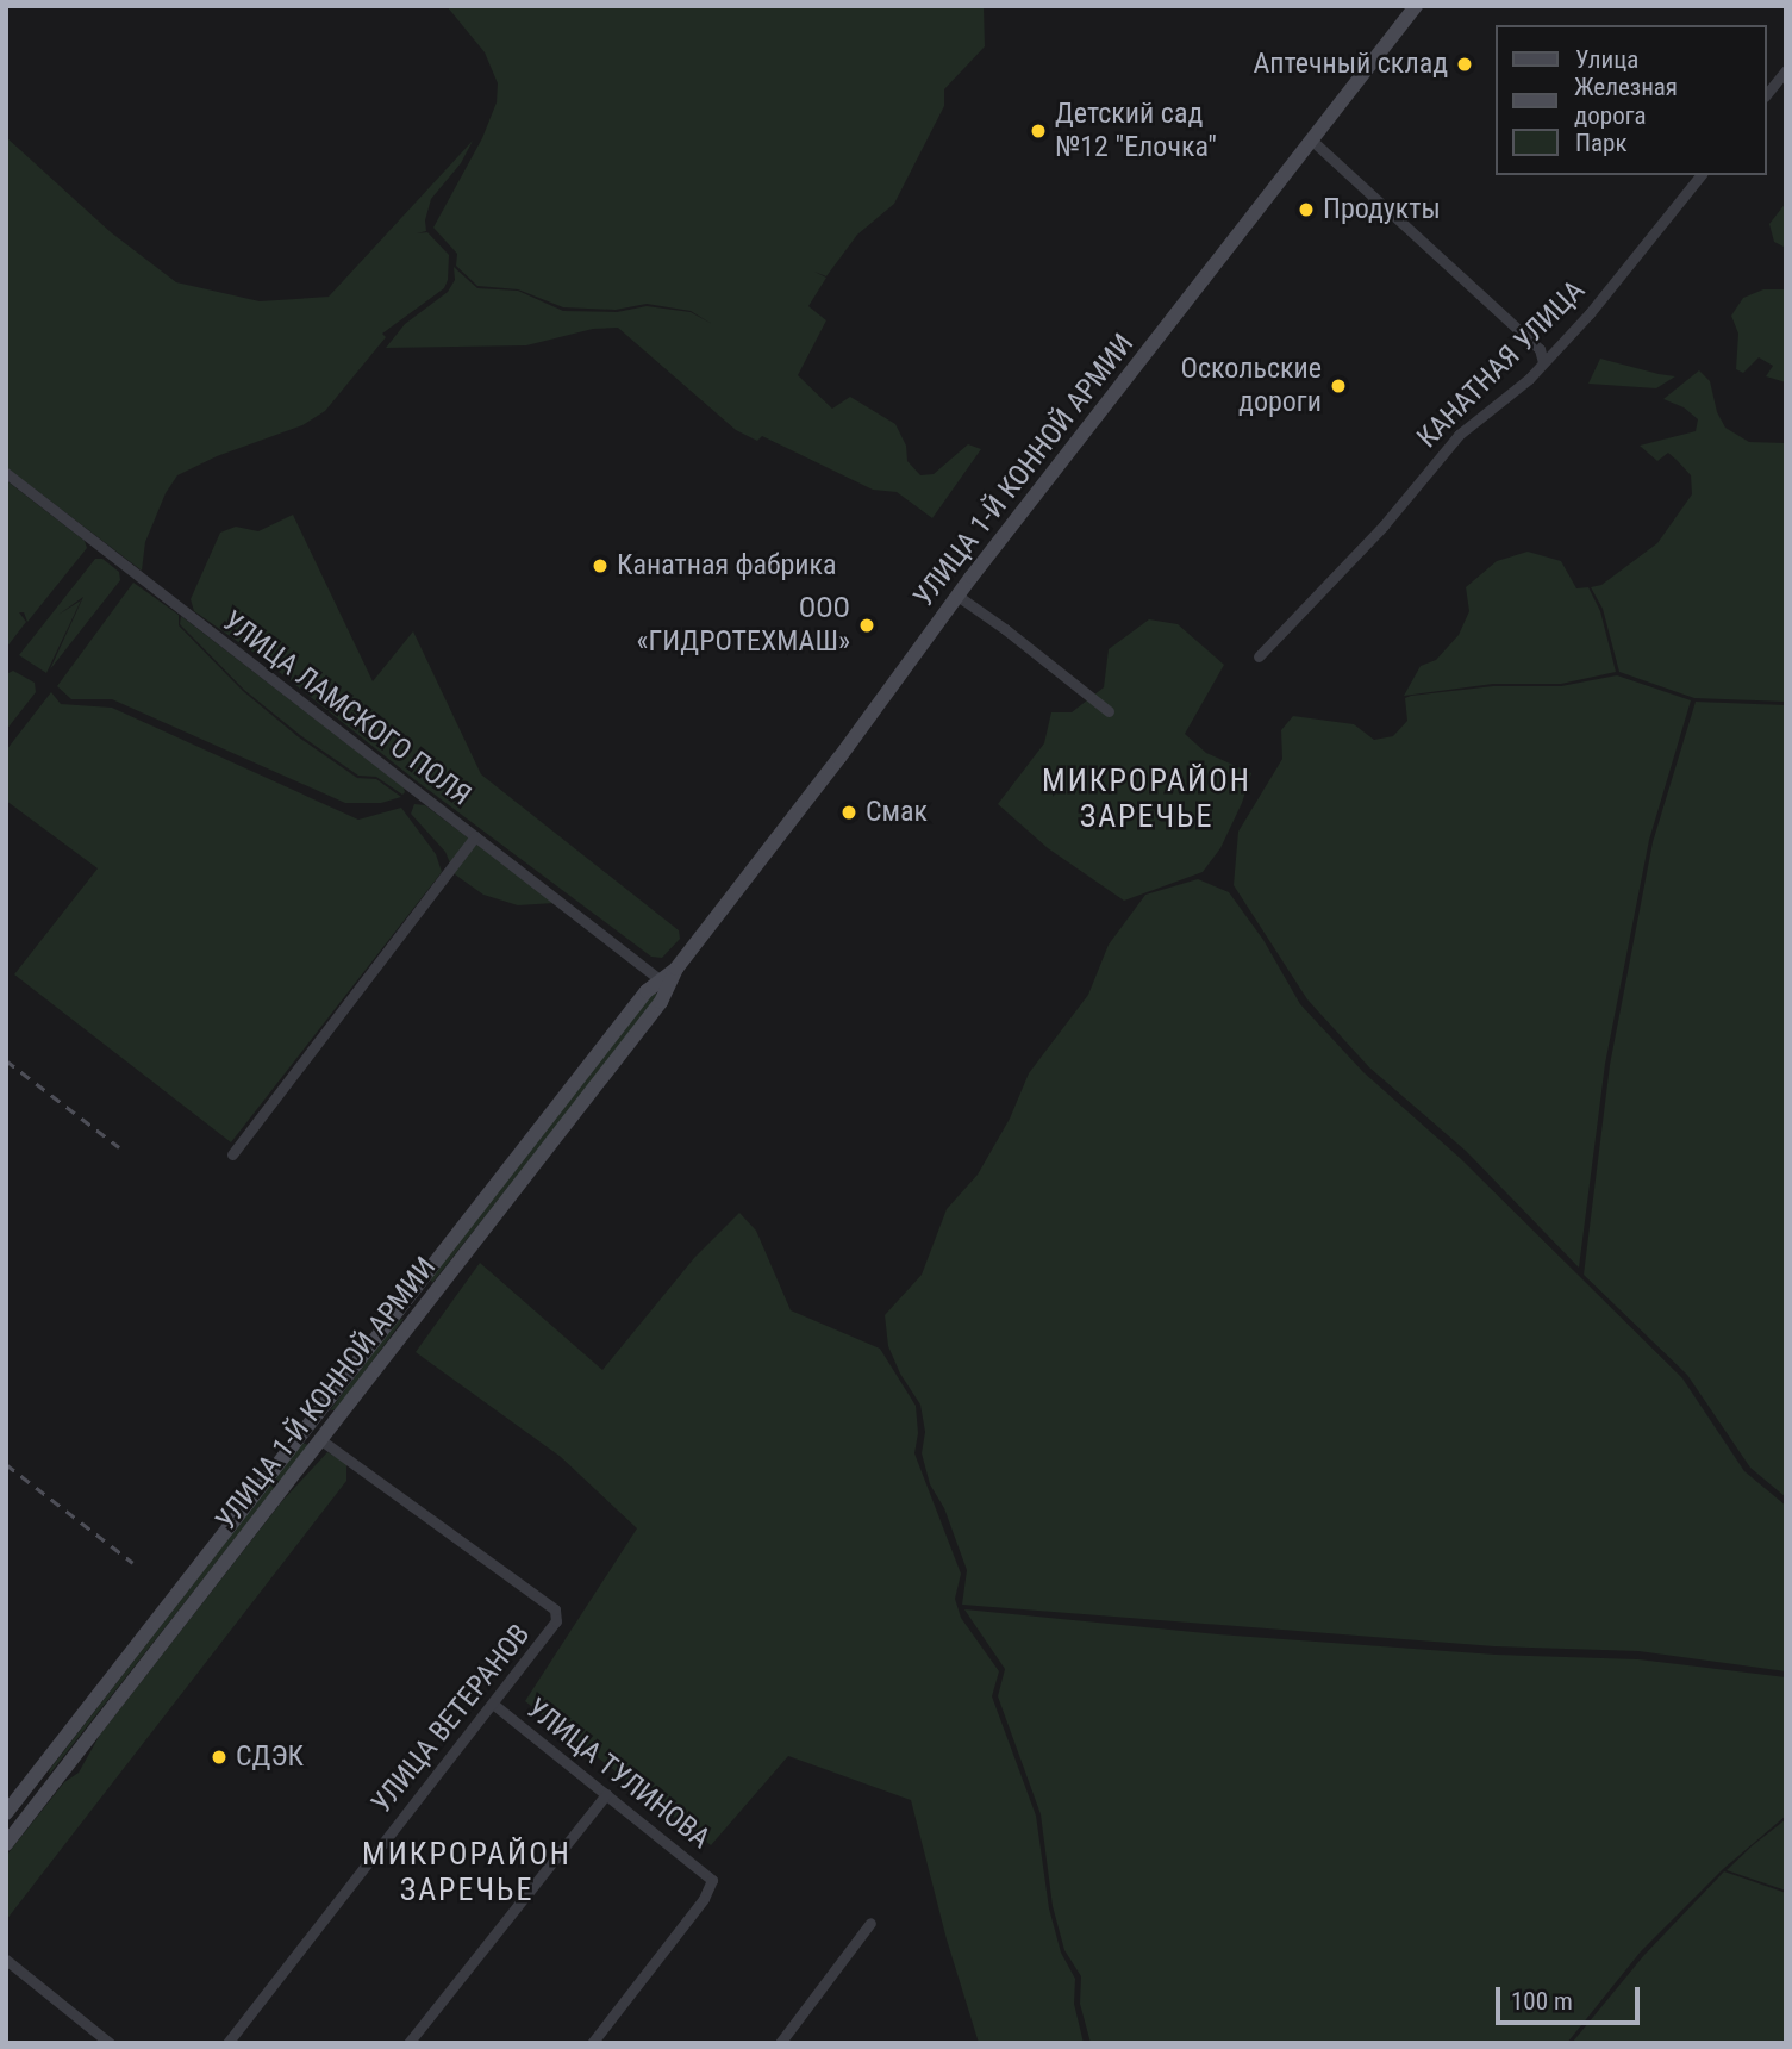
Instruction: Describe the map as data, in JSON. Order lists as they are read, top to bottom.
{
  "streets": {
    "main road": ["УЛИЦА 1-Й КОННОЙ АРМИИ"],
    "street": [
      "КАНАТНАЯ УЛИЦА",
      "УЛИЦА ЛАМСКОГО ПОЛЯ",
      "УЛИЦА ВЕТЕРАНОВ",
      "УЛИЦА ТУЛИНОВА"
    ]
  },
  "crossings": [
    ["УЛИЦА 1-Й КОННОЙ АРМИИ", "УЛИЦА ЛАМСКОГО ПОЛЯ"],
    ["УЛИЦА 1-Й КОННОЙ АРМИИ", "УЛИЦА ВЕТЕРАНОВ"],
    ["УЛИЦА ВЕТЕРАНОВ", "УЛИЦА ТУЛИНОВА"]
  ],
  "districts": ["МИКРОРАЙОН ЗАРЕЧЬЕ", "МИКРОРАЙОН ЗАРЕЧЬЕ"],
  "places": [
    "Аптечный склад",
    "Детский сад №12 \"Елочка\"",
    "Продукты",
    "Оскольские дороги",
    "Канатная фабрика",
    "ООО «ГИДРОТЕХМАШ»",
    "Смак",
    "СДЭК"
  ],
  "legend": ["Улица", "Железная дорога", "Парк"],
  "scale_bar": "100 m"
}
